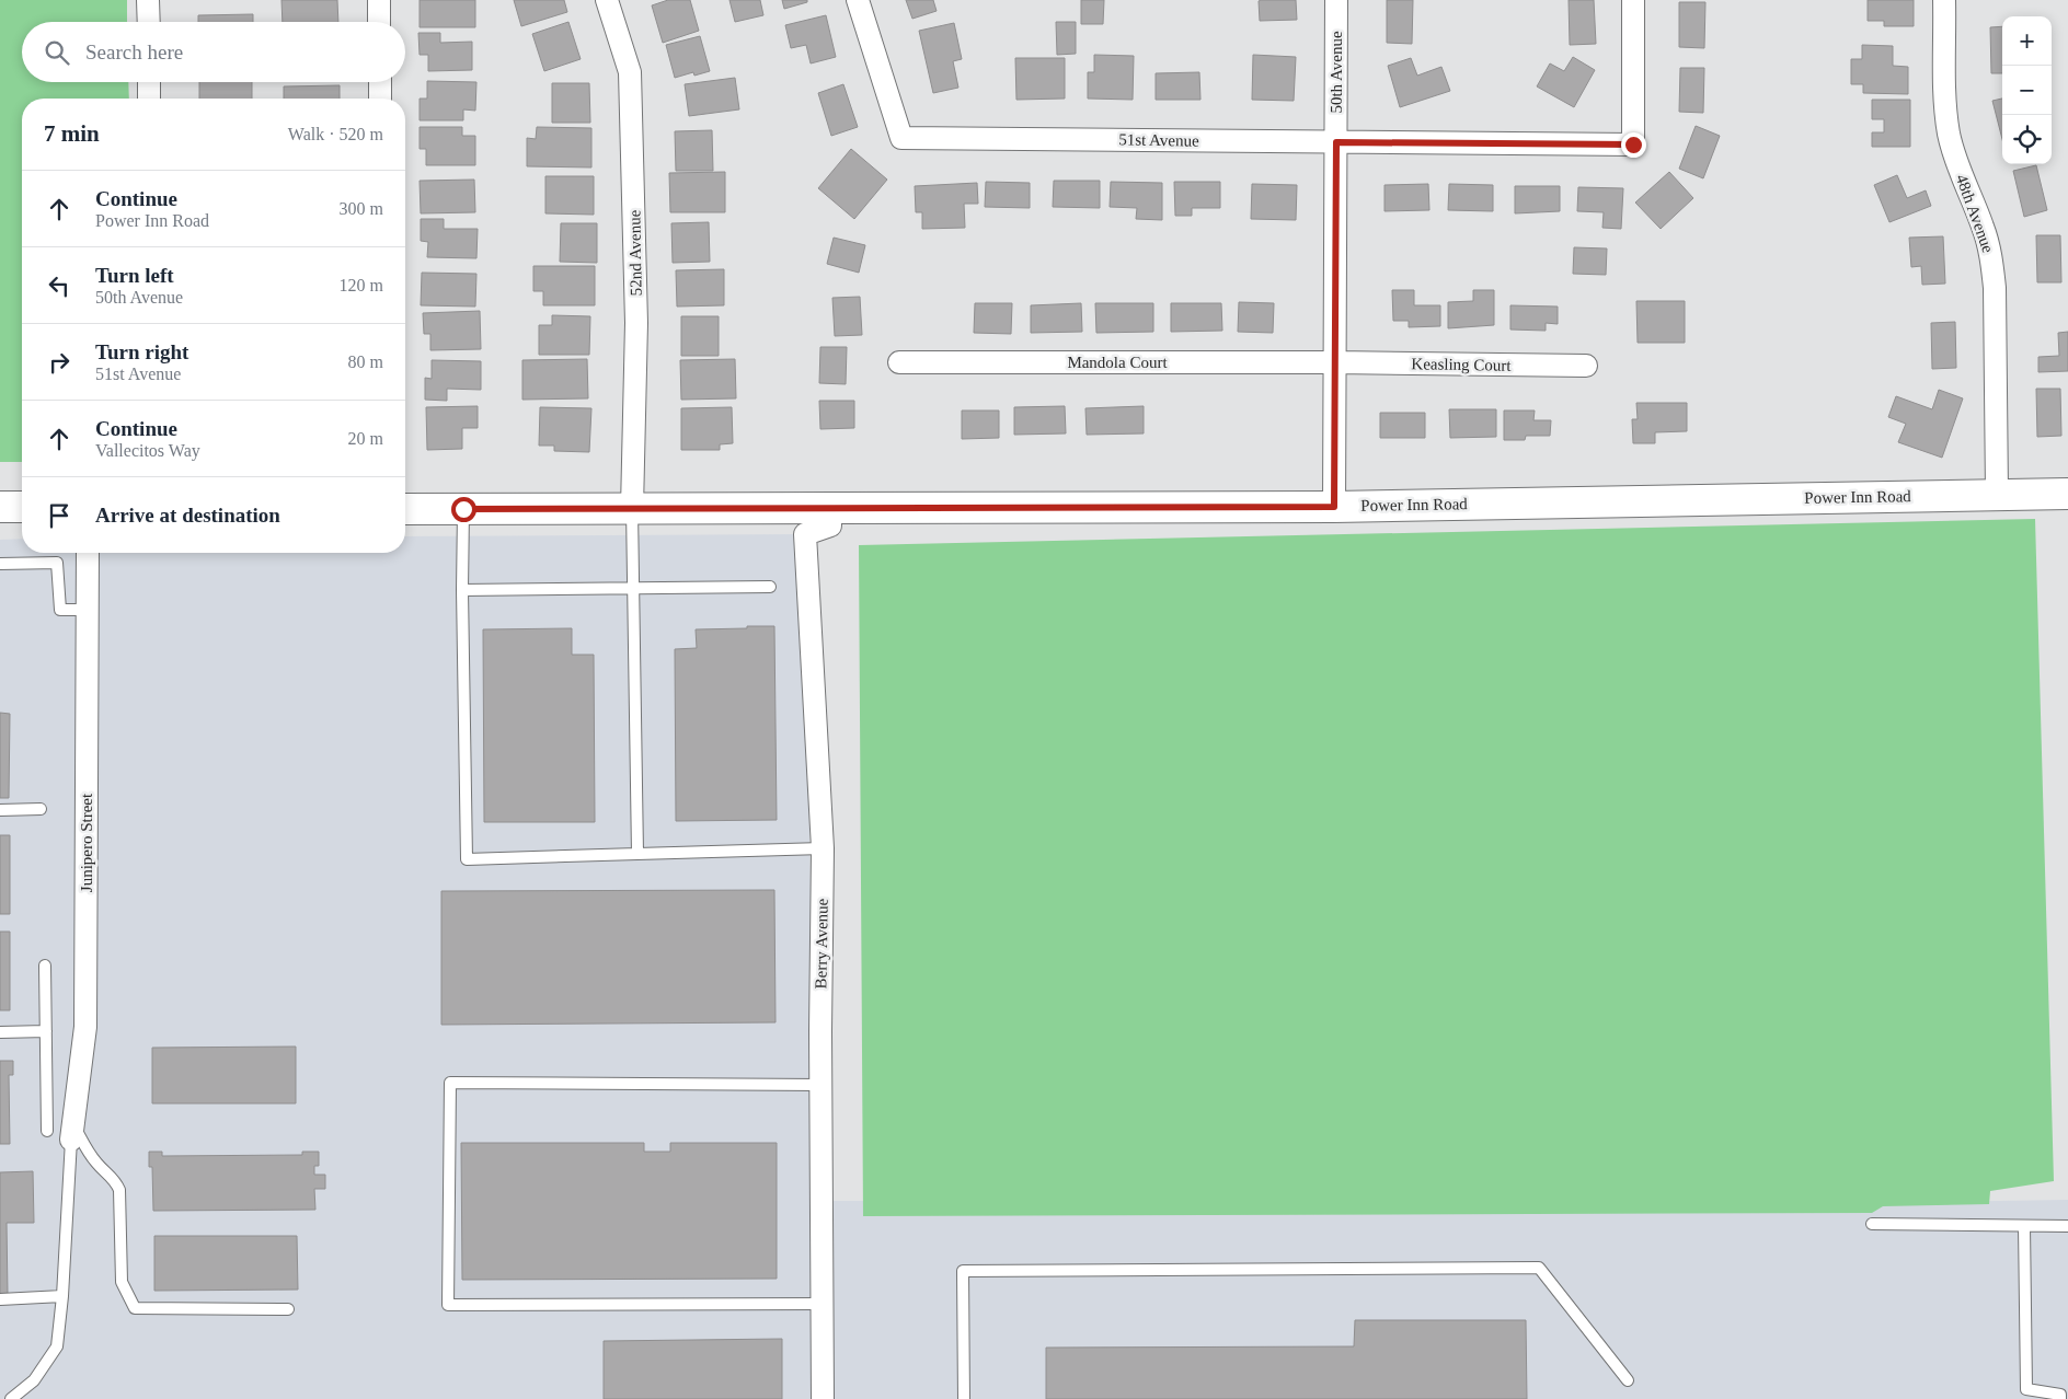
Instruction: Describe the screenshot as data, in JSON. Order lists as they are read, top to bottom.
{
  "streets": {
    "main road": ["Power Inn Road"],
    "street": [
      "50th Avenue",
      "51st Avenue",
      "48th Avenue",
      "52nd Avenue",
      "Mandola Court",
      "Keasling Court",
      "Junipero Street",
      "Berry Avenue"
    ]
  },
  "crossings": [
    ["50th Avenue", "51st Avenue"],
    ["50th Avenue", "Mandola Court"],
    ["50th Avenue", "Keasling Court"],
    ["50th Avenue", "Power Inn Road"],
    ["48th Avenue", "Power Inn Road"],
    ["52nd Avenue", "Power Inn Road"],
    ["Mandola Court", "Keasling Court"],
    ["Power Inn Road", "Berry Avenue"]
  ],
  "page": {
    "map_buttons": ["+", "−"],
    "search": "Search here",
    "heading": ["7 min", "Walk · 520 m"],
    "list": [
      ["Continue", "Power Inn Road", "300 m"],
      ["Turn left", "50th Avenue", "120 m"],
      ["Turn right", "51st Avenue", "80 m"],
      ["Continue", "Vallecitos Way", "20 m"],
      "Arrive at destination"
    ]
  }
}
